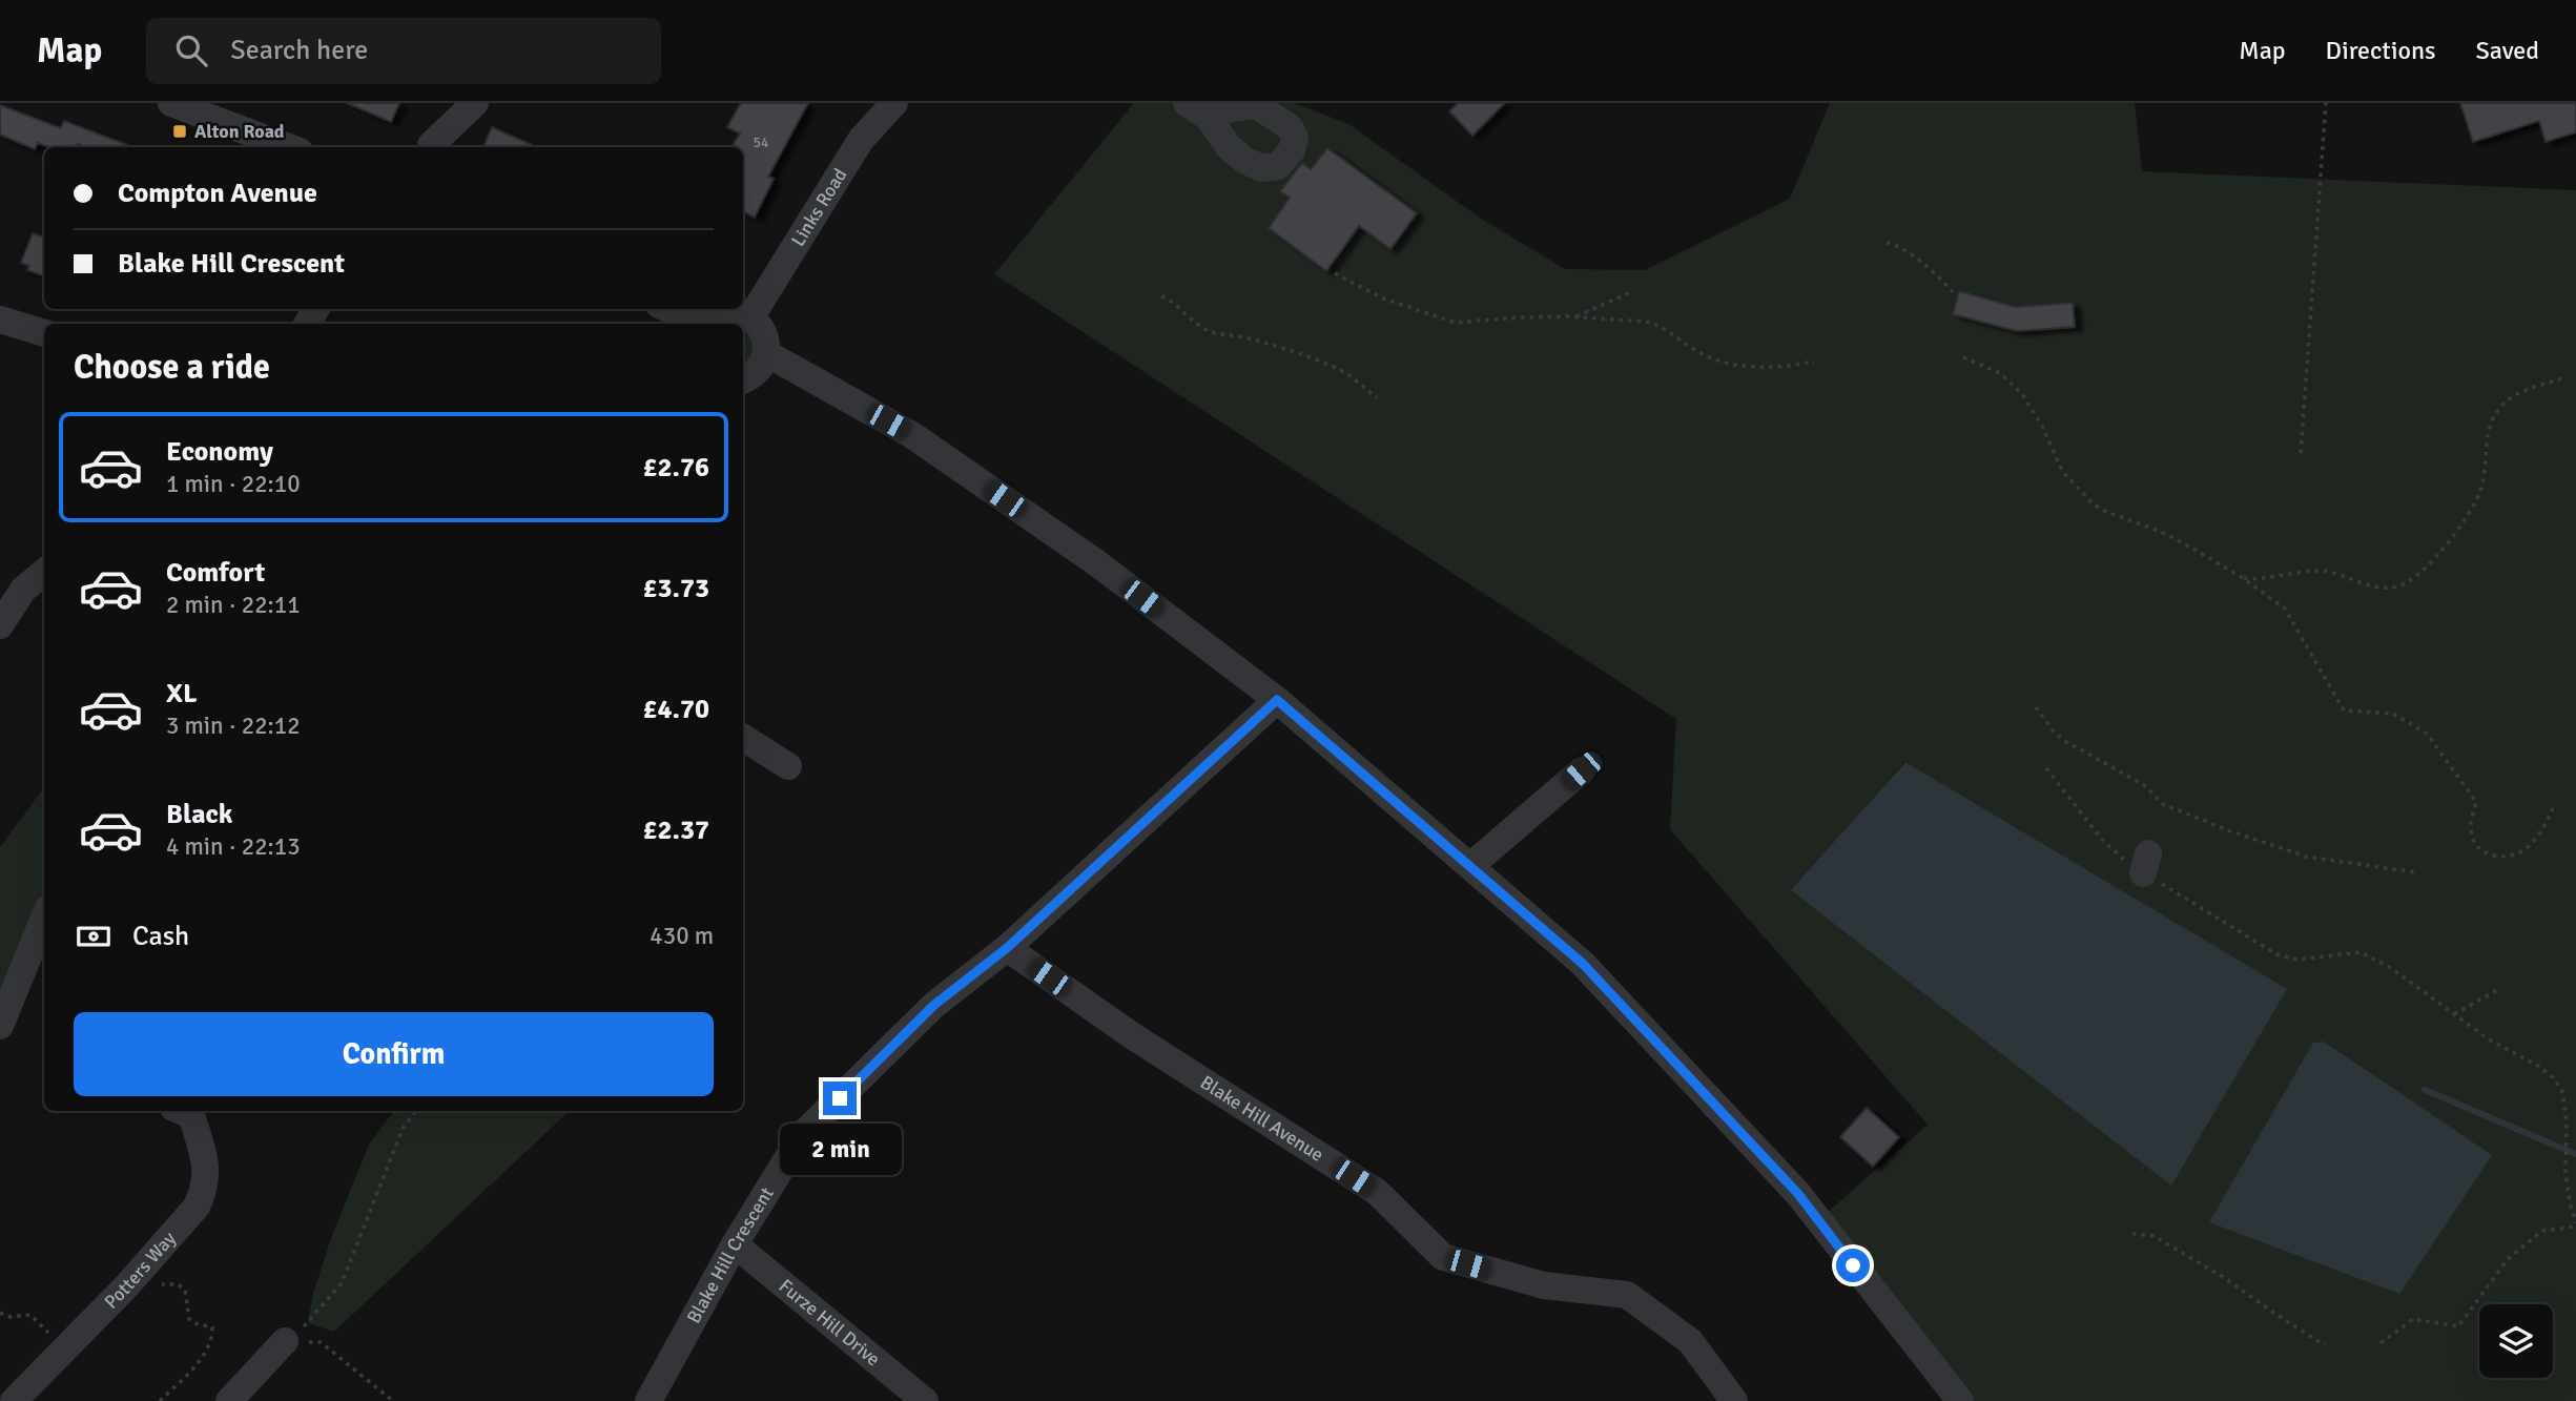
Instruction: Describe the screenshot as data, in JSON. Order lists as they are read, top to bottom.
{
  "streets": {
    "street": [
      "Links Road",
      "Blake Hill Avenue",
      "Blake Hill Crescent",
      "Potters Way",
      "Furze Hill Drive"
    ]
  },
  "crossings": [
    ["Blake Hill Avenue", "Blake Hill Crescent"],
    ["Blake Hill Crescent", "Furze Hill Drive"]
  ],
  "places": {
    "transit": ["Alton Road"]
  },
  "house_numbers": ["54"],
  "page": {
    "header": "Map",
    "search": "Search here",
    "nav": ["Map", "Directions", "Saved"],
    "banner": ["Compton Avenue", "Blake Hill Crescent"],
    "heading": "Choose a ride",
    "list": [
      {
        "name": "Economy",
        "note": "1 min · 22:10",
        "value": "£2.76"
      },
      {
        "name": "Comfort",
        "note": "2 min · 22:11",
        "value": "£3.73"
      },
      {
        "name": "XL",
        "note": "3 min · 22:12",
        "value": "£4.70"
      },
      {
        "name": "Black",
        "note": "4 min · 22:13",
        "value": "£2.37"
      }
    ],
    "pay": ["Cash", "430 m"],
    "buttons": "Confirm",
    "bubble": "2 min"
  }
}
